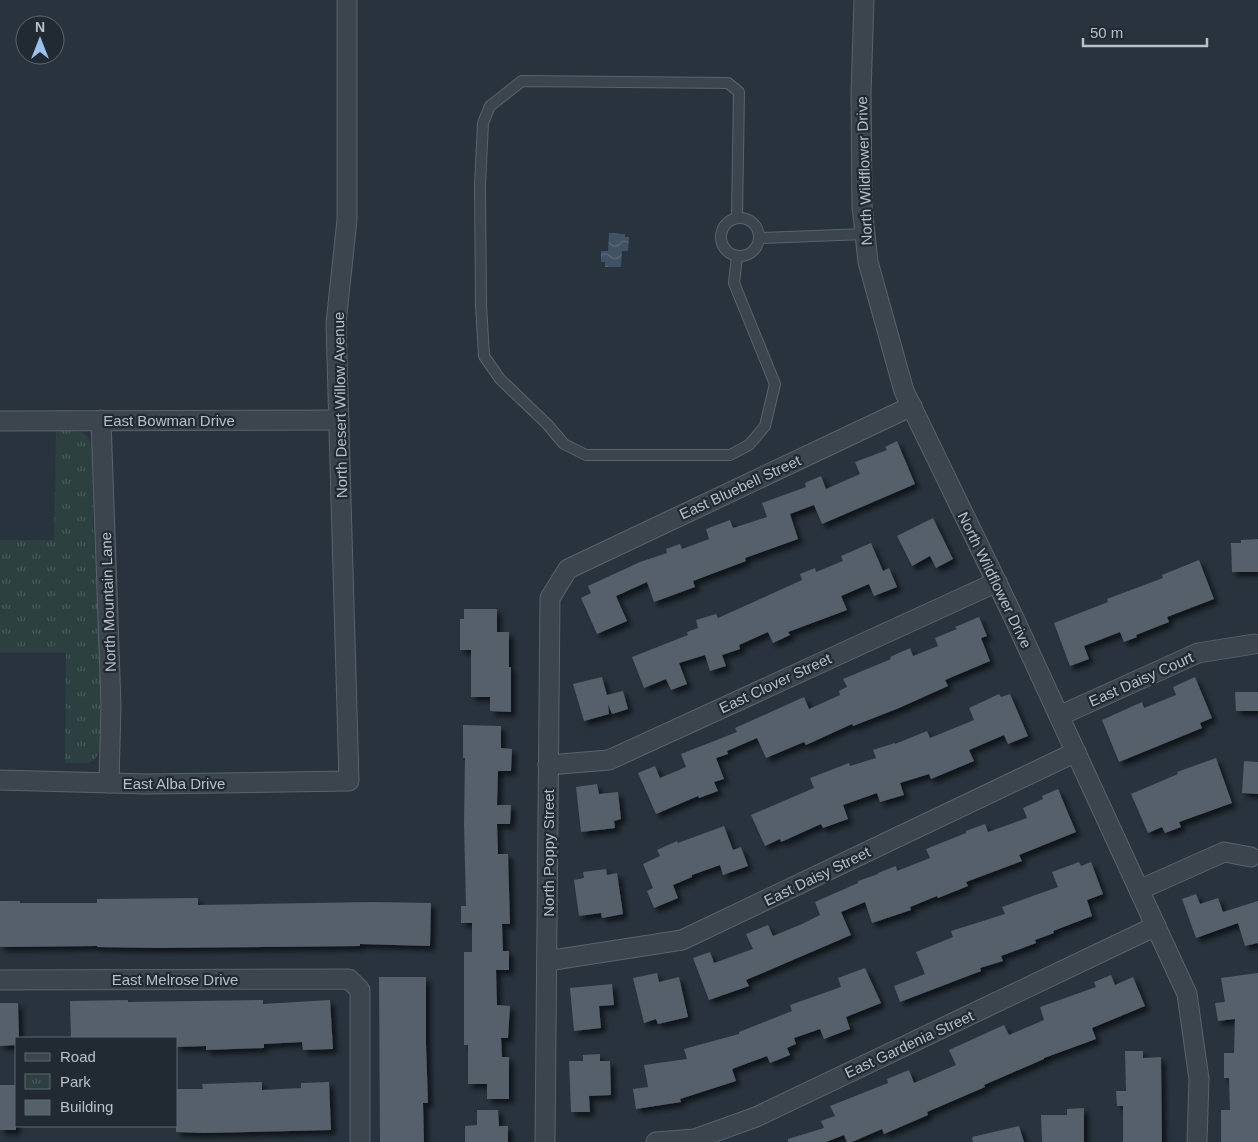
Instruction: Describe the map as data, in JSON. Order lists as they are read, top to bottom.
{
  "streets": {
    "street": [
      "North Wildflower Drive",
      "North Desert Willow Avenue",
      "East Bowman Drive",
      "East Bluebell Street",
      "North Mountain Lane",
      "East Daisy Court",
      "East Clover Street",
      "East Alba Drive",
      "North Poppy Street",
      "East Daisy Street",
      "East Melrose Drive",
      "East Gardenia Street"
    ]
  },
  "crossings": [
    ["North Wildflower Drive", "East Bluebell Street"],
    ["North Wildflower Drive", "East Daisy Court"],
    ["North Wildflower Drive", "East Clover Street"],
    ["North Wildflower Drive", "East Daisy Street"],
    ["North Wildflower Drive", "East Gardenia Street"],
    ["North Desert Willow Avenue", "East Bowman Drive"],
    ["North Desert Willow Avenue", "East Alba Drive"],
    ["East Bowman Drive", "North Mountain Lane"],
    ["East Bluebell Street", "North Poppy Street"],
    ["North Mountain Lane", "East Alba Drive"],
    ["East Clover Street", "North Poppy Street"],
    ["North Poppy Street", "East Daisy Street"]
  ],
  "legend": ["Road", "Park", "Building"],
  "scale_bar": "50 m",
  "north": "top"
}
